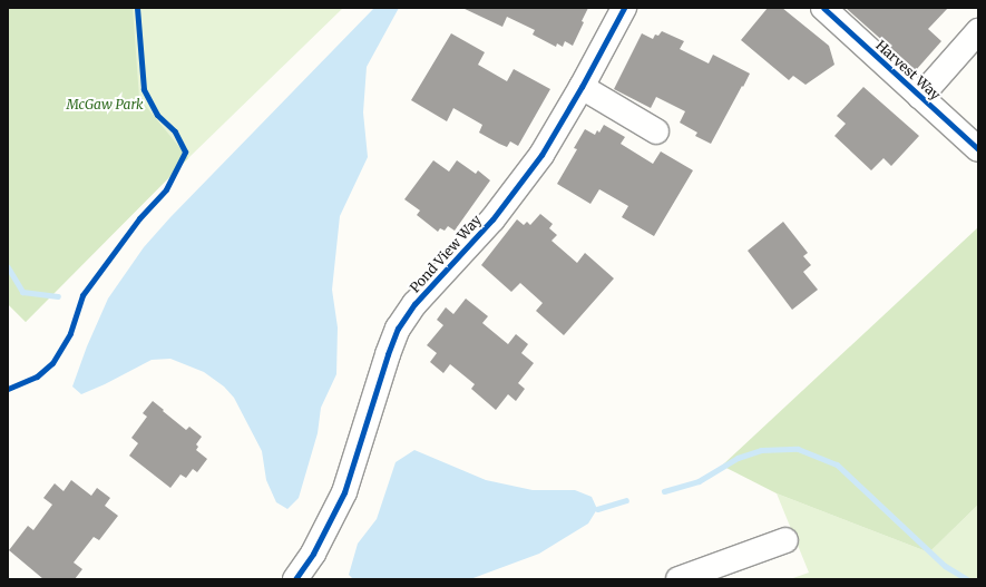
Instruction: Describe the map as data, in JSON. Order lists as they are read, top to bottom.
{
  "streets": {
    "street": ["Harvest Way", "Pond View Way"]
  },
  "parks": ["McGaw Park"]
}
